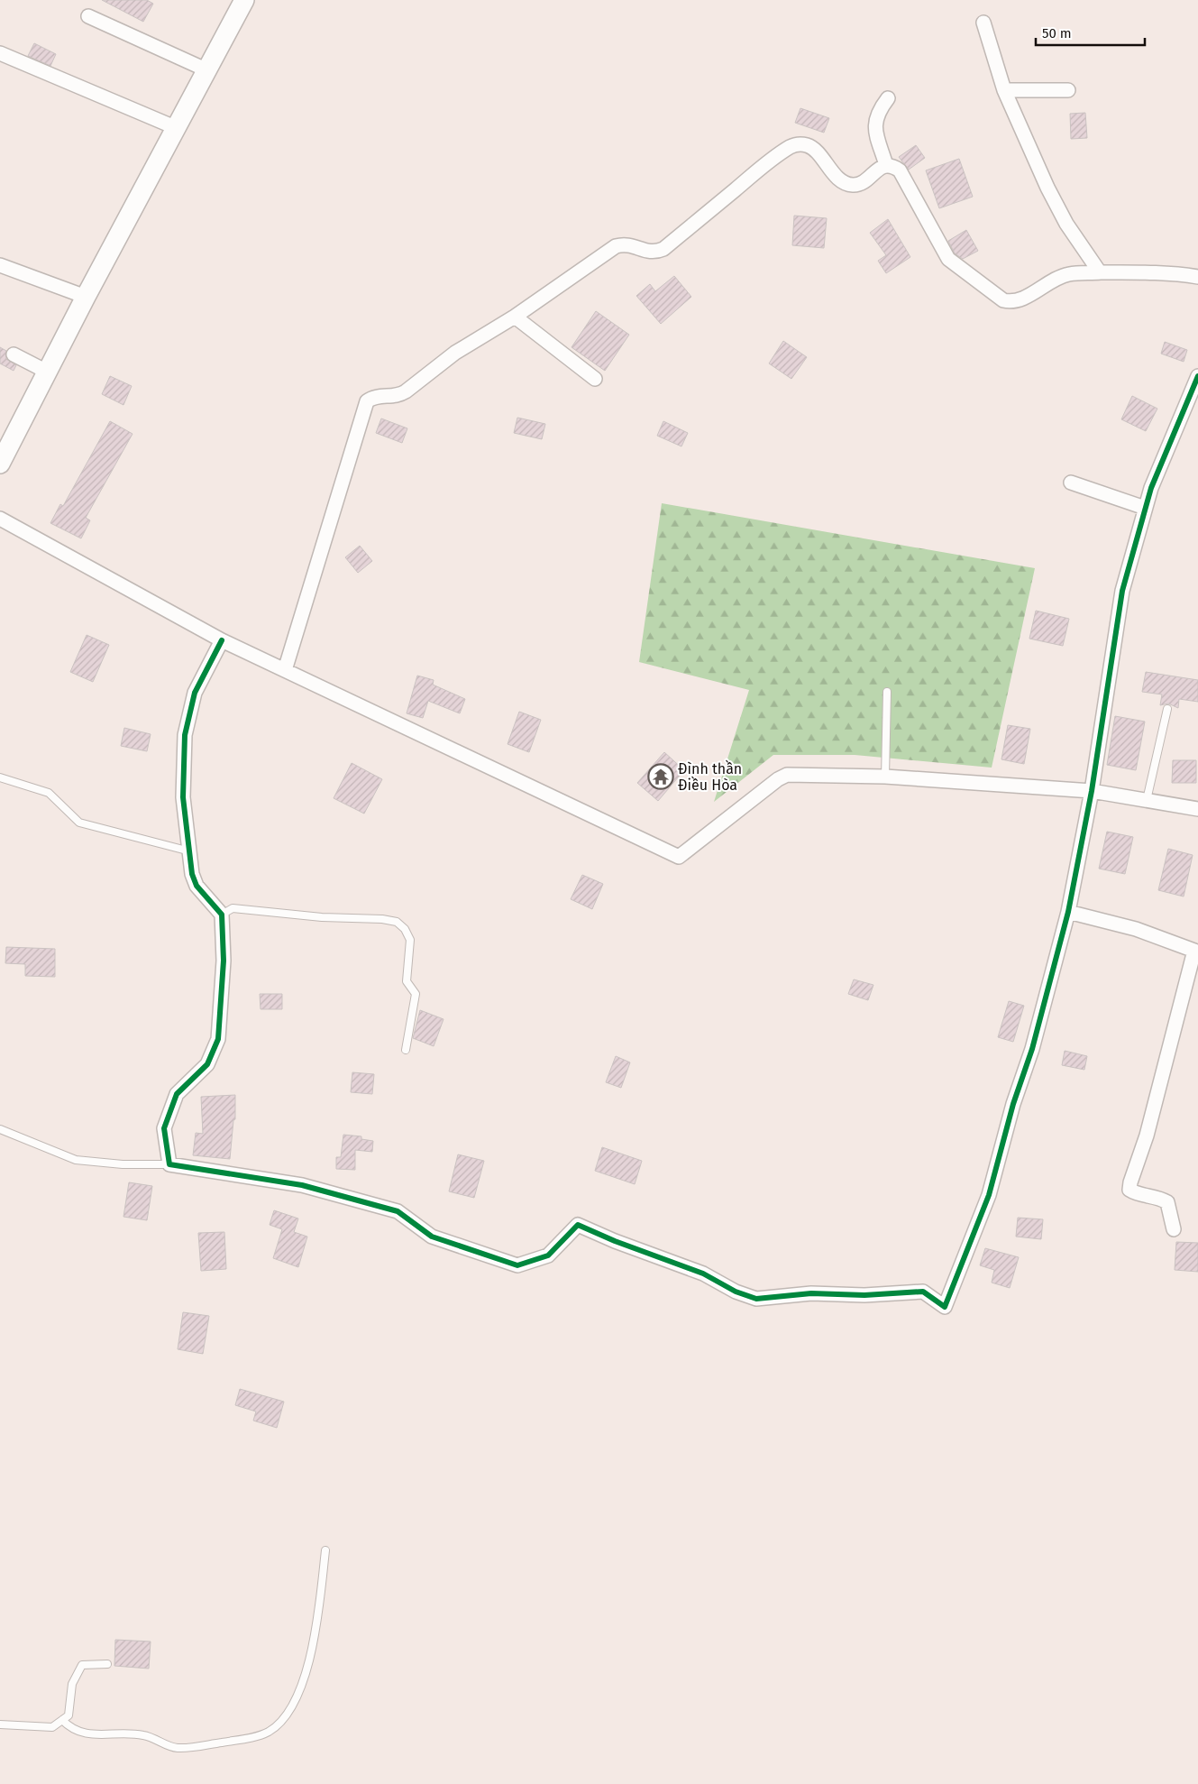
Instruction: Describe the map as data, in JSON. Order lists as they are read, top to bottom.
{
  "places": {
    "temple": ["Đình thần Điều Hòa"]
  },
  "scale_bar": "50 m"
}
